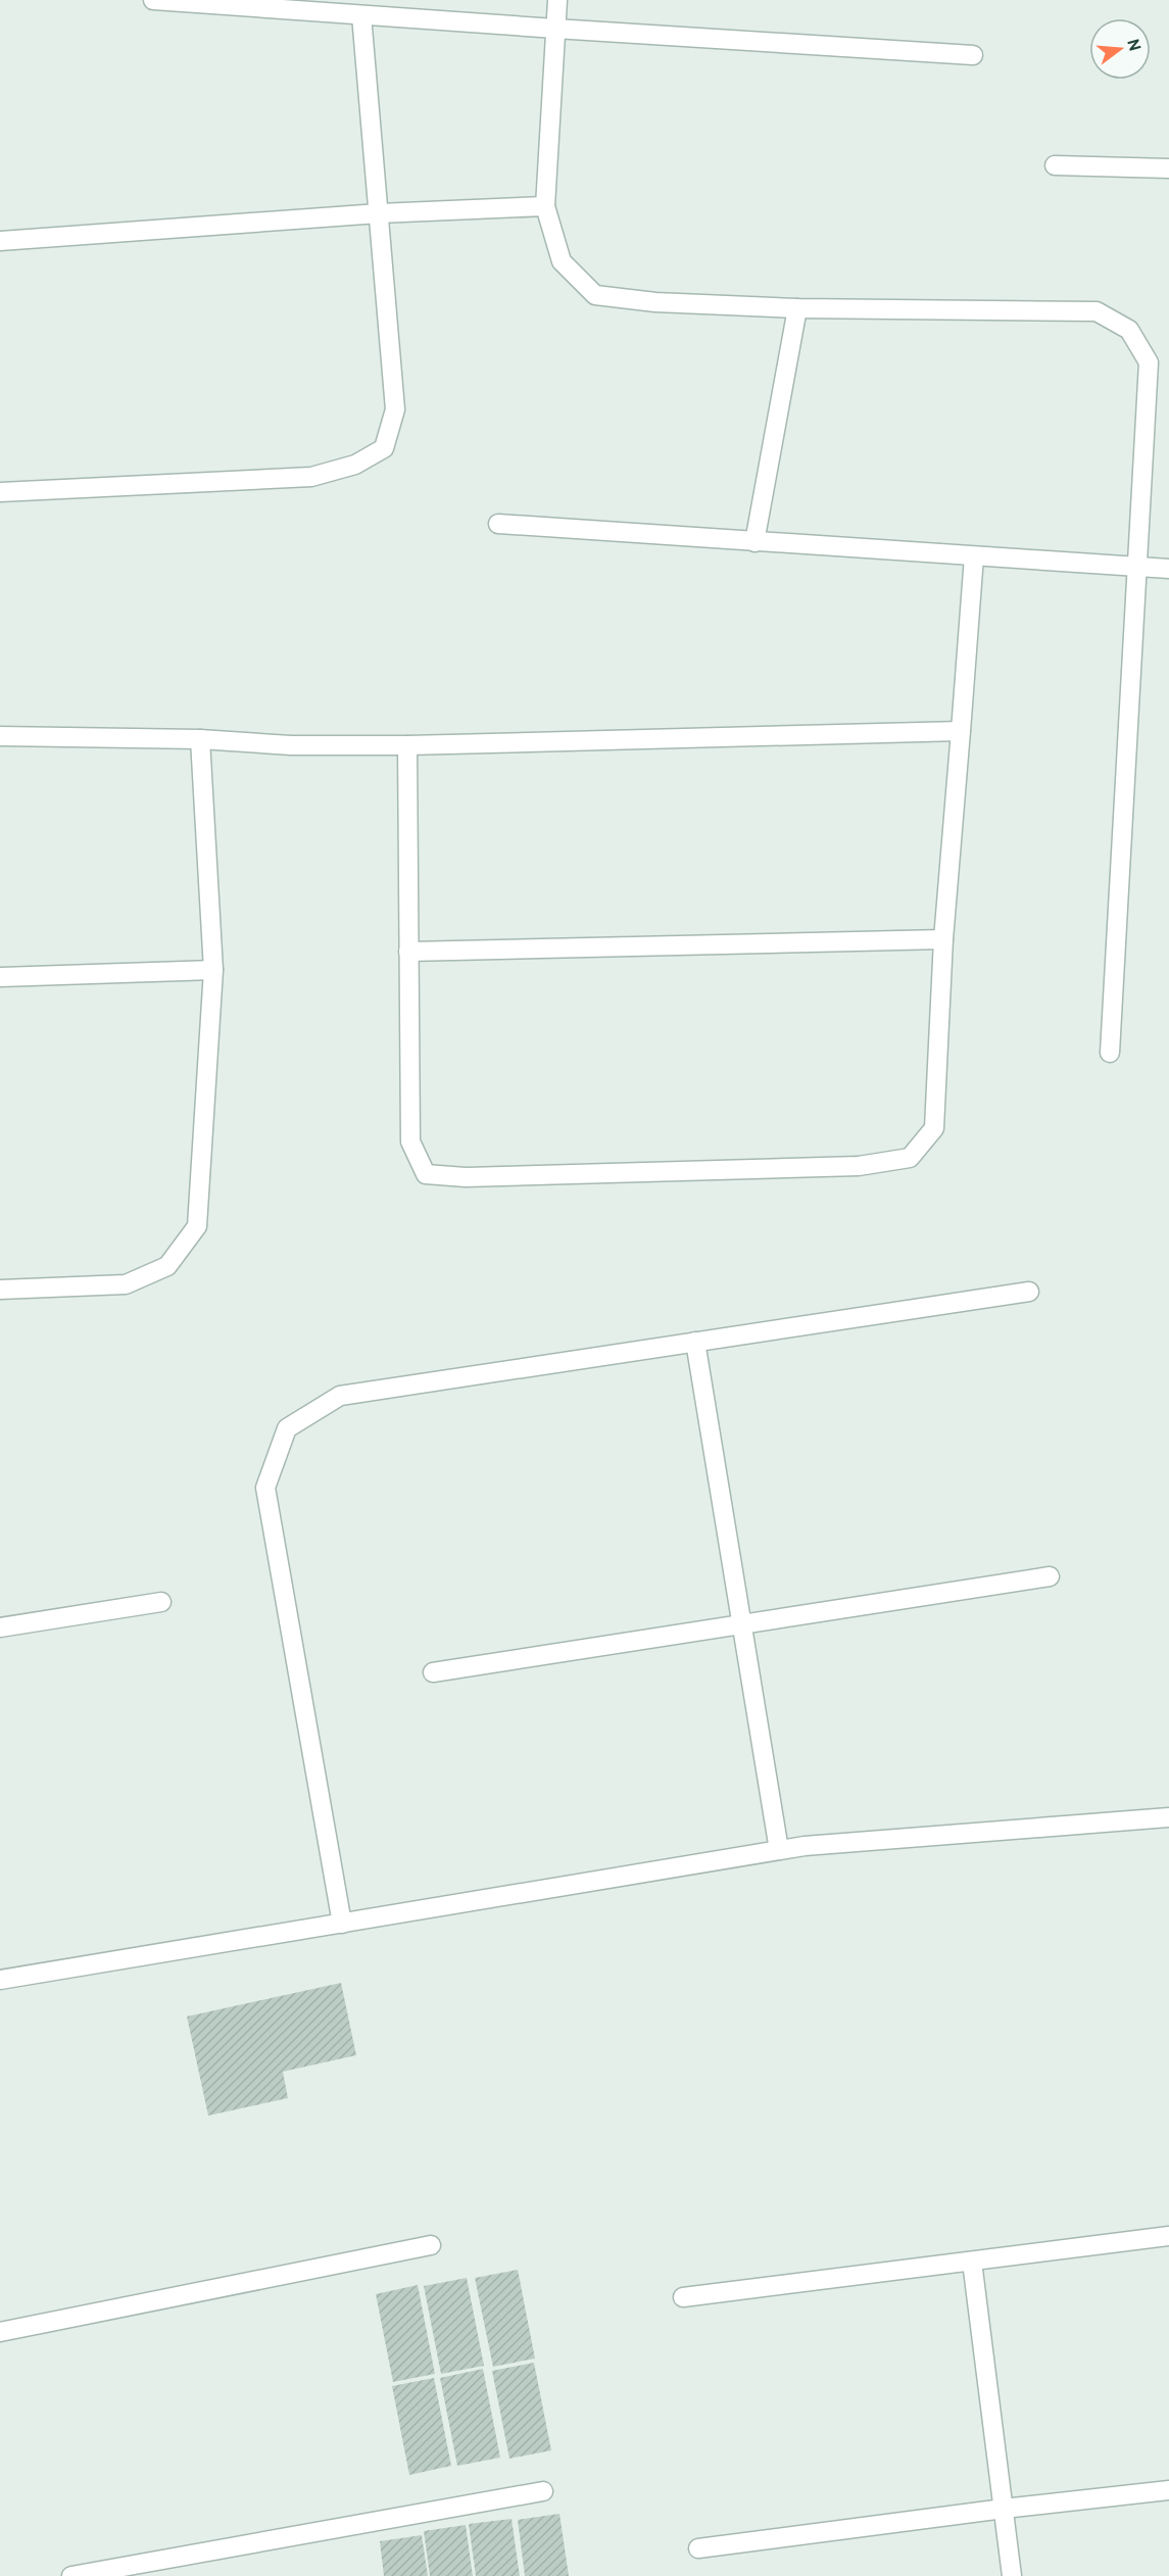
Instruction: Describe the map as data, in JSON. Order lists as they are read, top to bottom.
{
  "north": "right"
}
